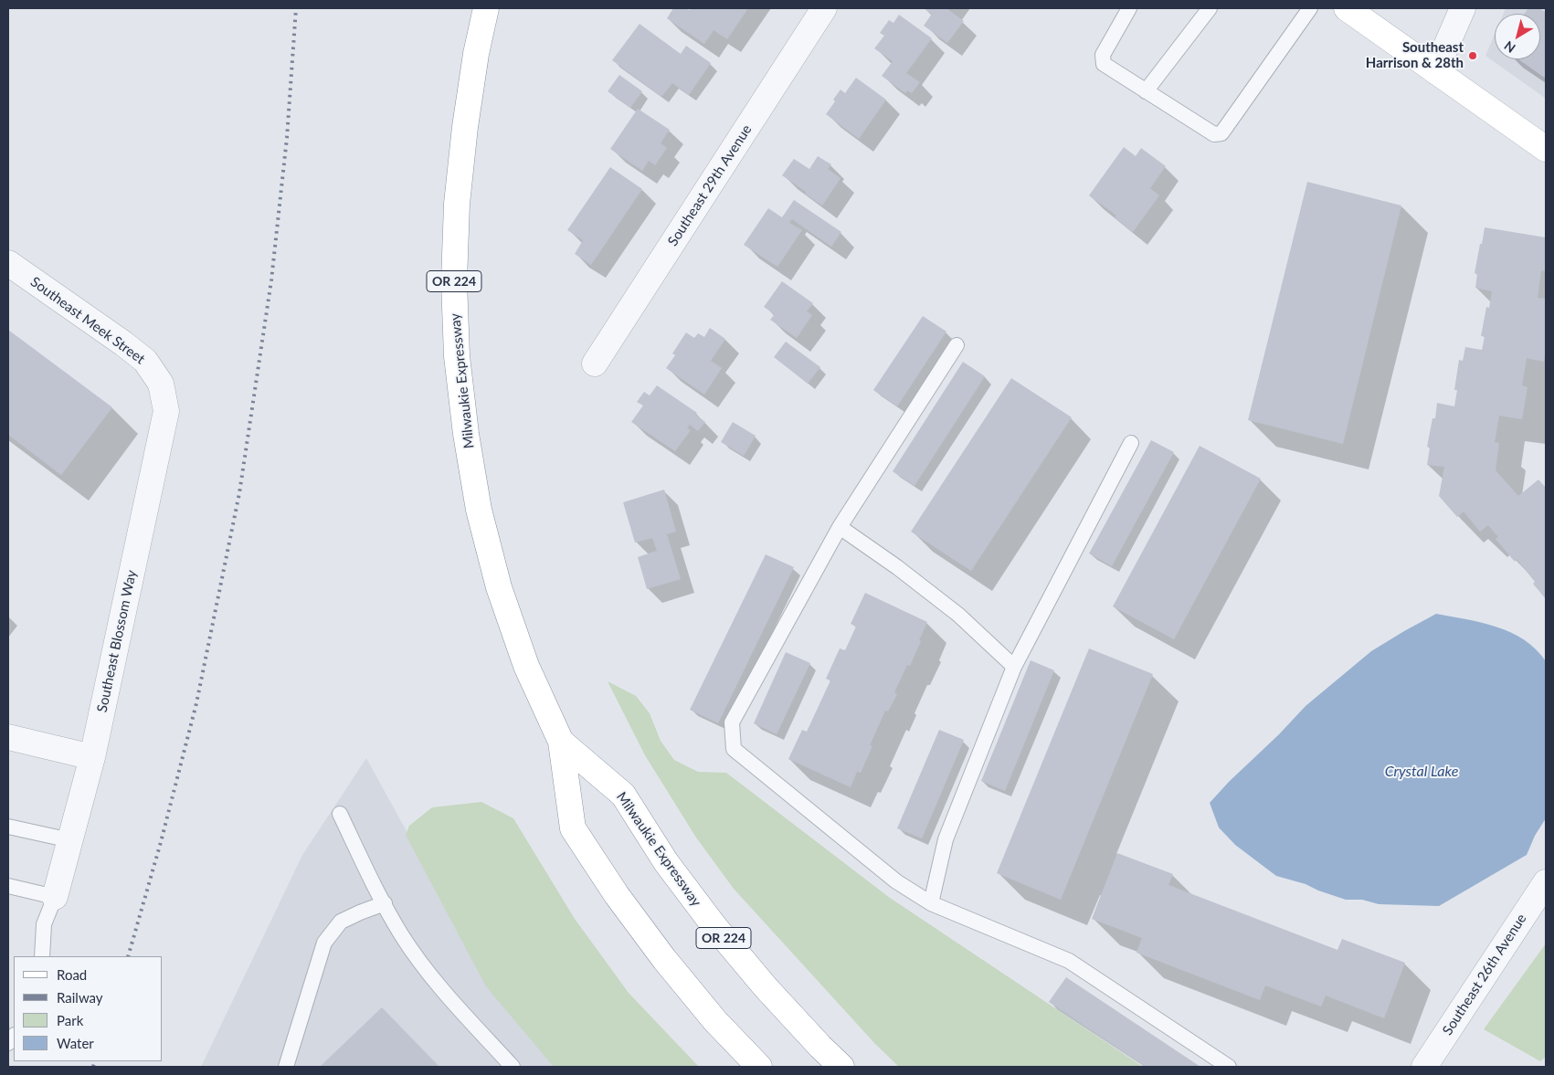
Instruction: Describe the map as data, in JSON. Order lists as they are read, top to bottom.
{
  "streets": {
    "main road": ["OR 224", "Milwaukie Expressway"],
    "street": [
      "Southeast 29th Avenue",
      "Southeast Meek Street",
      "Southeast Blossom Way",
      "Southeast 26th Avenue"
    ]
  },
  "crossings": [
    ["Southeast Meek Street", "Southeast Blossom Way"]
  ],
  "water": ["Crystal Lake"],
  "places": ["Southeast Harrison & 28th"],
  "legend": [
    "Road",
    "Railway",
    "Park",
    "Water"
  ],
  "north": "bottom left"
}
